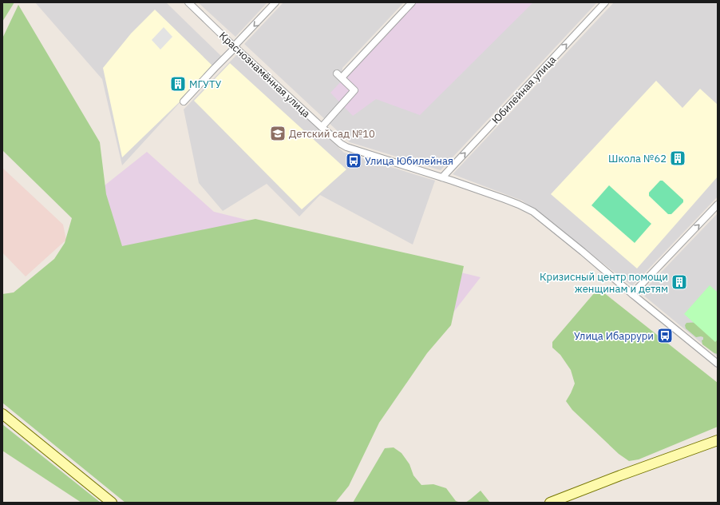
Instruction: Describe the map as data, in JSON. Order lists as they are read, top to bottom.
{
  "streets": {
    "street": ["Краснознамённая улица", "Юбилейная улица"]
  },
  "crossings": [
    ["Краснознамённая улица", "Юбилейная улица"]
  ],
  "one_way": ["Юбилейная улица"],
  "places": {
    "building": ["МГУТУ", "Школа №62", "Кризисный центр помощи женщинам и детям"],
    "school or university": ["Детский сад №10"],
    "bus stop": ["Улица Юбилейная", "Улица Ибаррури"]
  }
}
